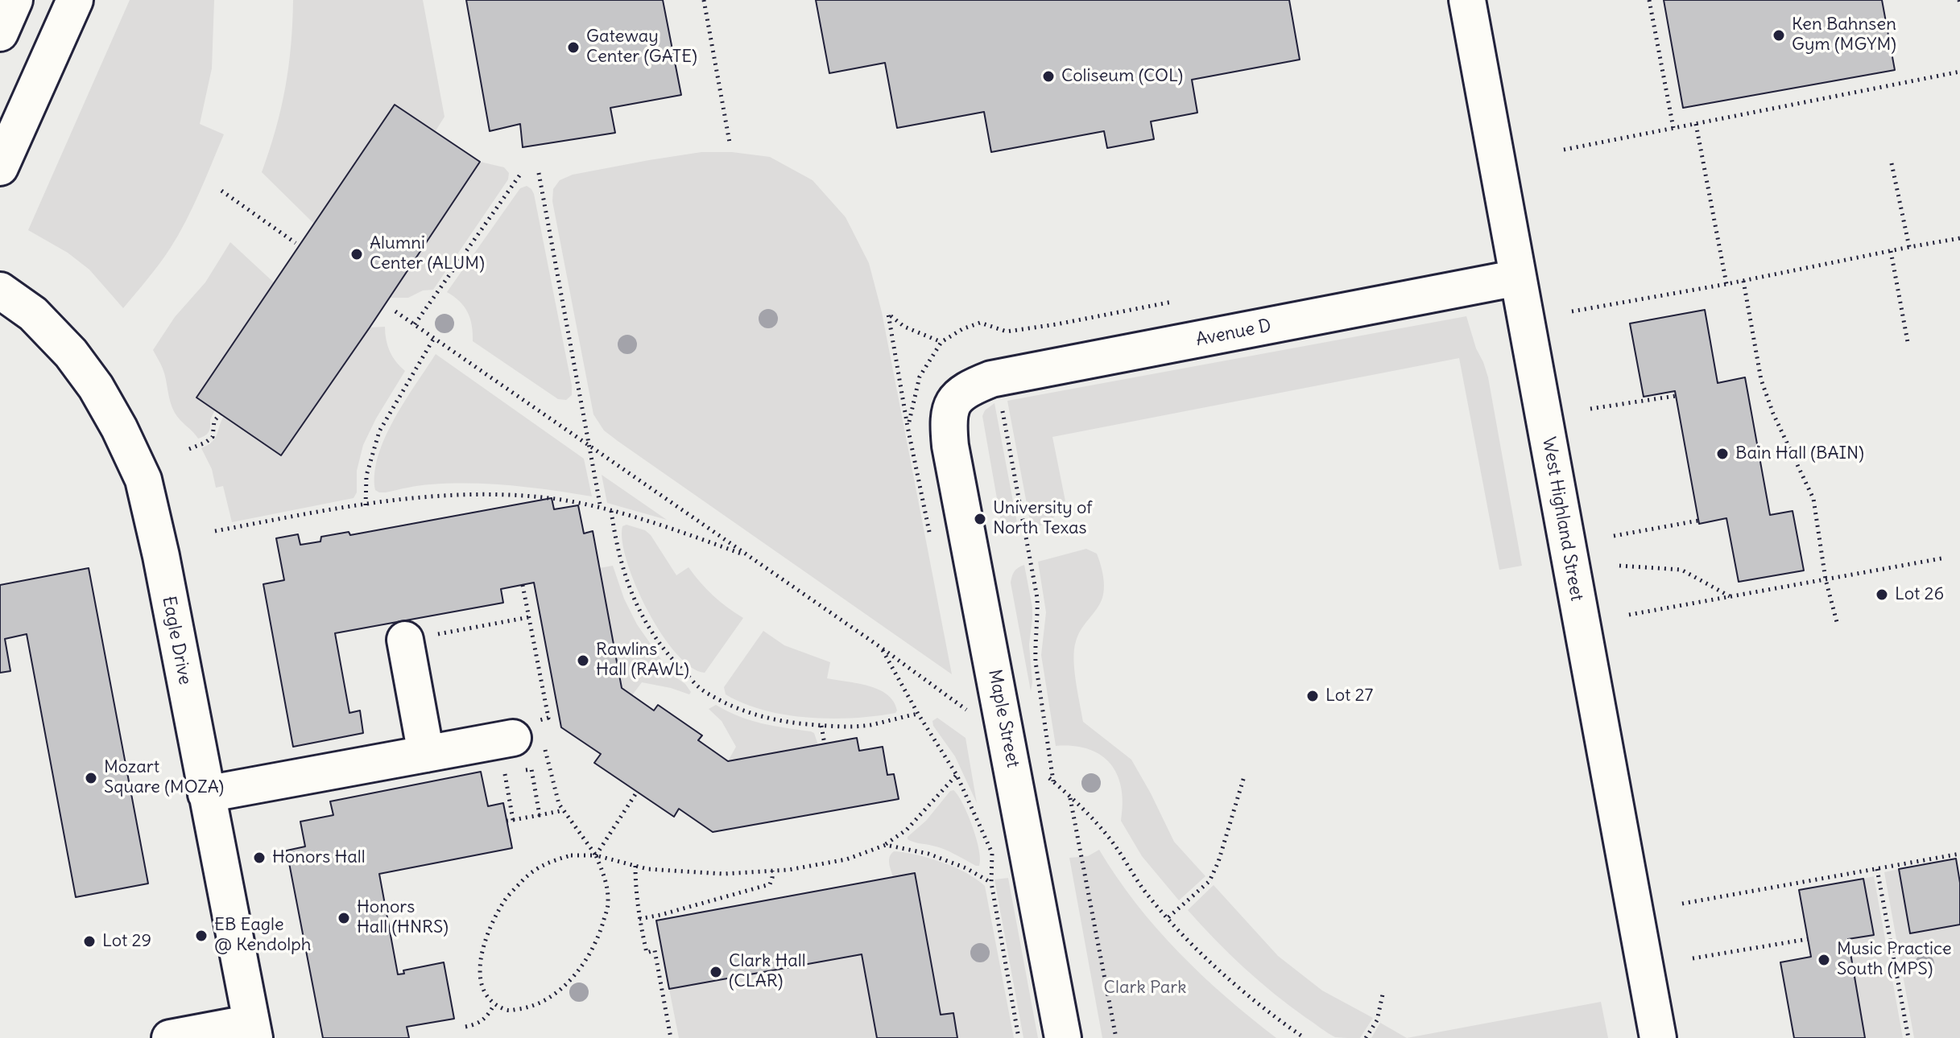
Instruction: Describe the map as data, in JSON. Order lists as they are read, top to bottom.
{
  "streets": {
    "street": [
      "Avenue D",
      "West Highland Street",
      "Eagle Drive",
      "Maple Street"
    ]
  },
  "crossings": [
    ["Avenue D", "West Highland Street"],
    ["Avenue D", "Maple Street"]
  ],
  "parks": ["Clark Park"],
  "places": [
    "Ken Bahnsen Gym (MGYM)",
    "Gateway Center (GATE)",
    "Coliseum (COL)",
    "Alumni Center (ALUM)",
    "Bain Hall (BAIN)",
    "University of North Texas",
    "Lot 26",
    "Rawlins Hall (RAWL)",
    "Lot 27",
    "Mozart Square (MOZA)",
    "Honors Hall",
    "Honors Hall (HNRS)",
    "EB Eagle @ Kendolph",
    "Lot 29",
    "Music Practice South (MPS)",
    "Clark Hall (CLAR)"
  ]
}
